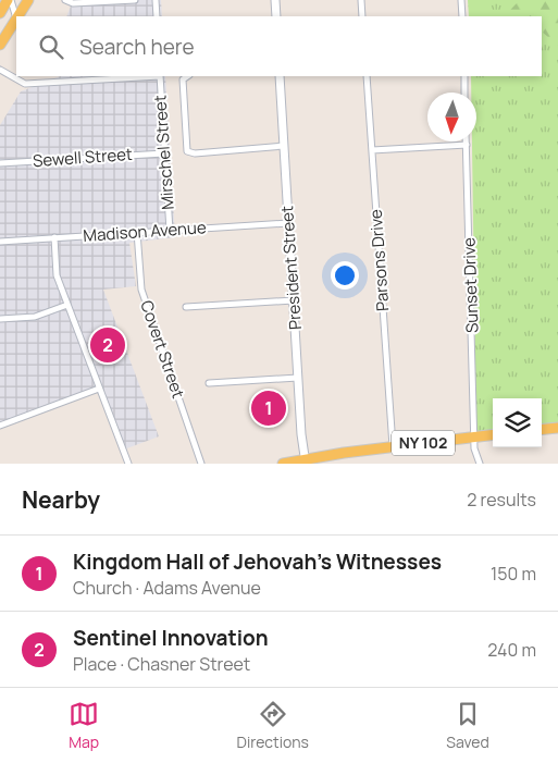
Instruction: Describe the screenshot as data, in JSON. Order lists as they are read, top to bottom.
{
  "streets": {
    "main road": ["NY 102"],
    "street": [
      "Mirschel Street",
      "Sewell Street",
      "Madison Avenue",
      "Parsons Drive",
      "President Street",
      "Sunset Drive",
      "Covert Street"
    ]
  },
  "crossings": [
    ["Mirschel Street", "Sewell Street"],
    ["Mirschel Street", "Madison Avenue"],
    ["Madison Avenue", "President Street"],
    ["Madison Avenue", "Covert Street"],
    ["Parsons Drive", "NY 102"],
    ["President Street", "NY 102"],
    ["Sunset Drive", "NY 102"]
  ],
  "north": "bottom",
  "page": {
    "search": "Search here",
    "pins": ["2", "1"],
    "heading": ["Nearby", "2 results"],
    "list": [
      {
        "mark": "1",
        "name": "Kingdom Hall of Jehovah’s Witnesses",
        "note": "Church · Adams Avenue",
        "value": "150 m"
      },
      {
        "mark": "2",
        "name": "Sentinel Innovation",
        "note": "Place · Chasner Street",
        "value": "240 m"
      }
    ],
    "nav": ["Map", "Directions", "Saved"]
  }
}
